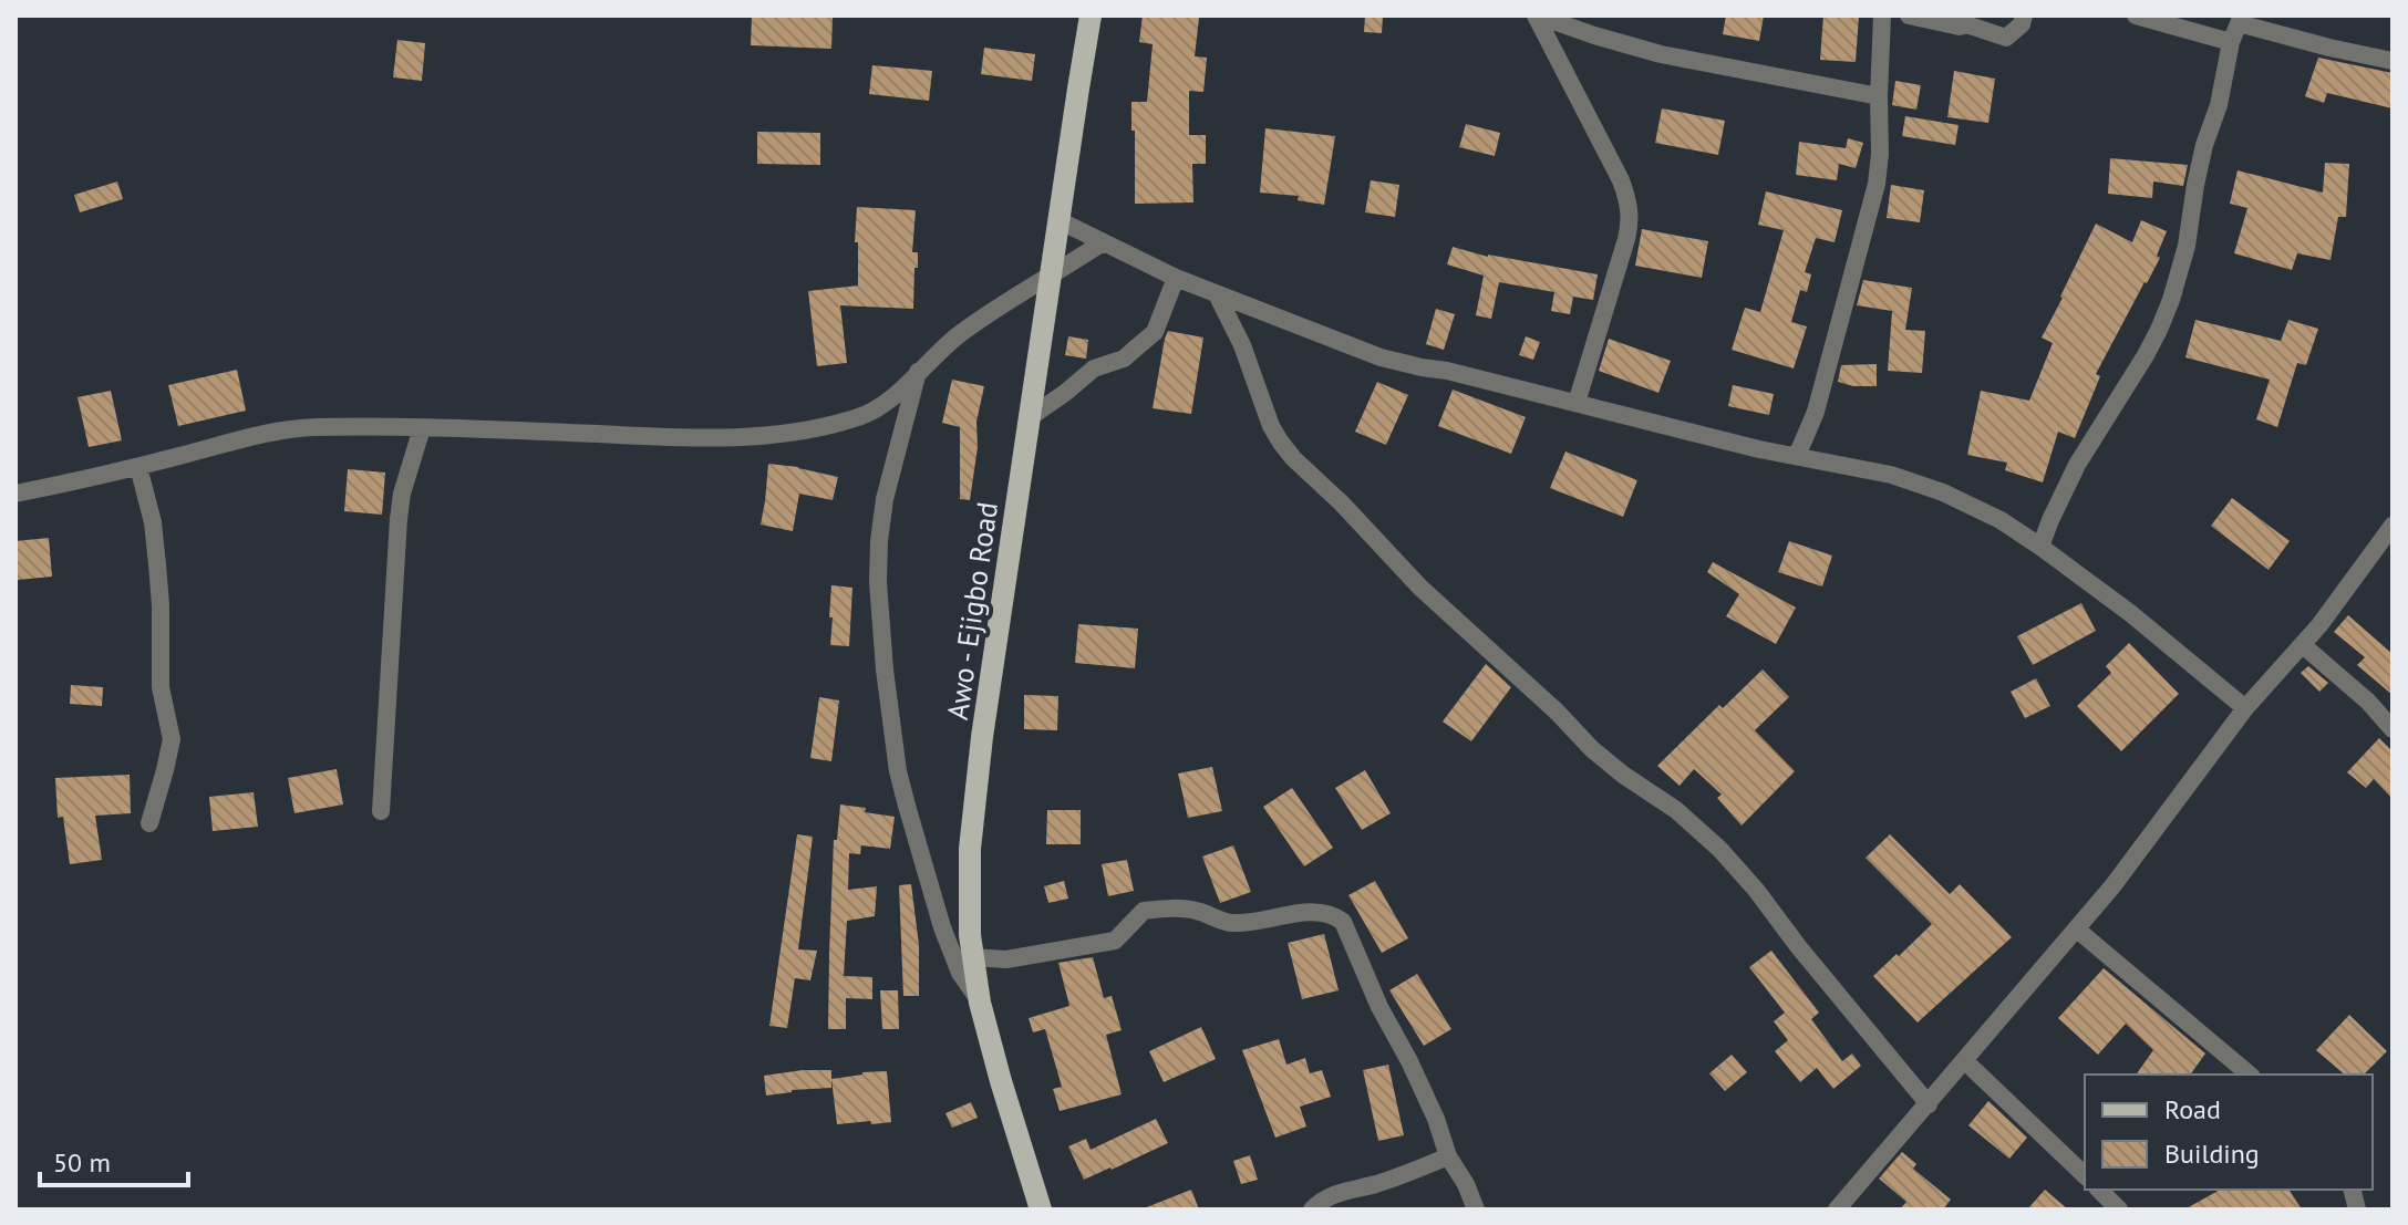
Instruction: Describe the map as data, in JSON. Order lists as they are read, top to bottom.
{
  "streets": {
    "main road": ["Awo - Ejigbo Road"]
  },
  "legend": ["Road", "Building"],
  "scale_bar": "50 m"
}
